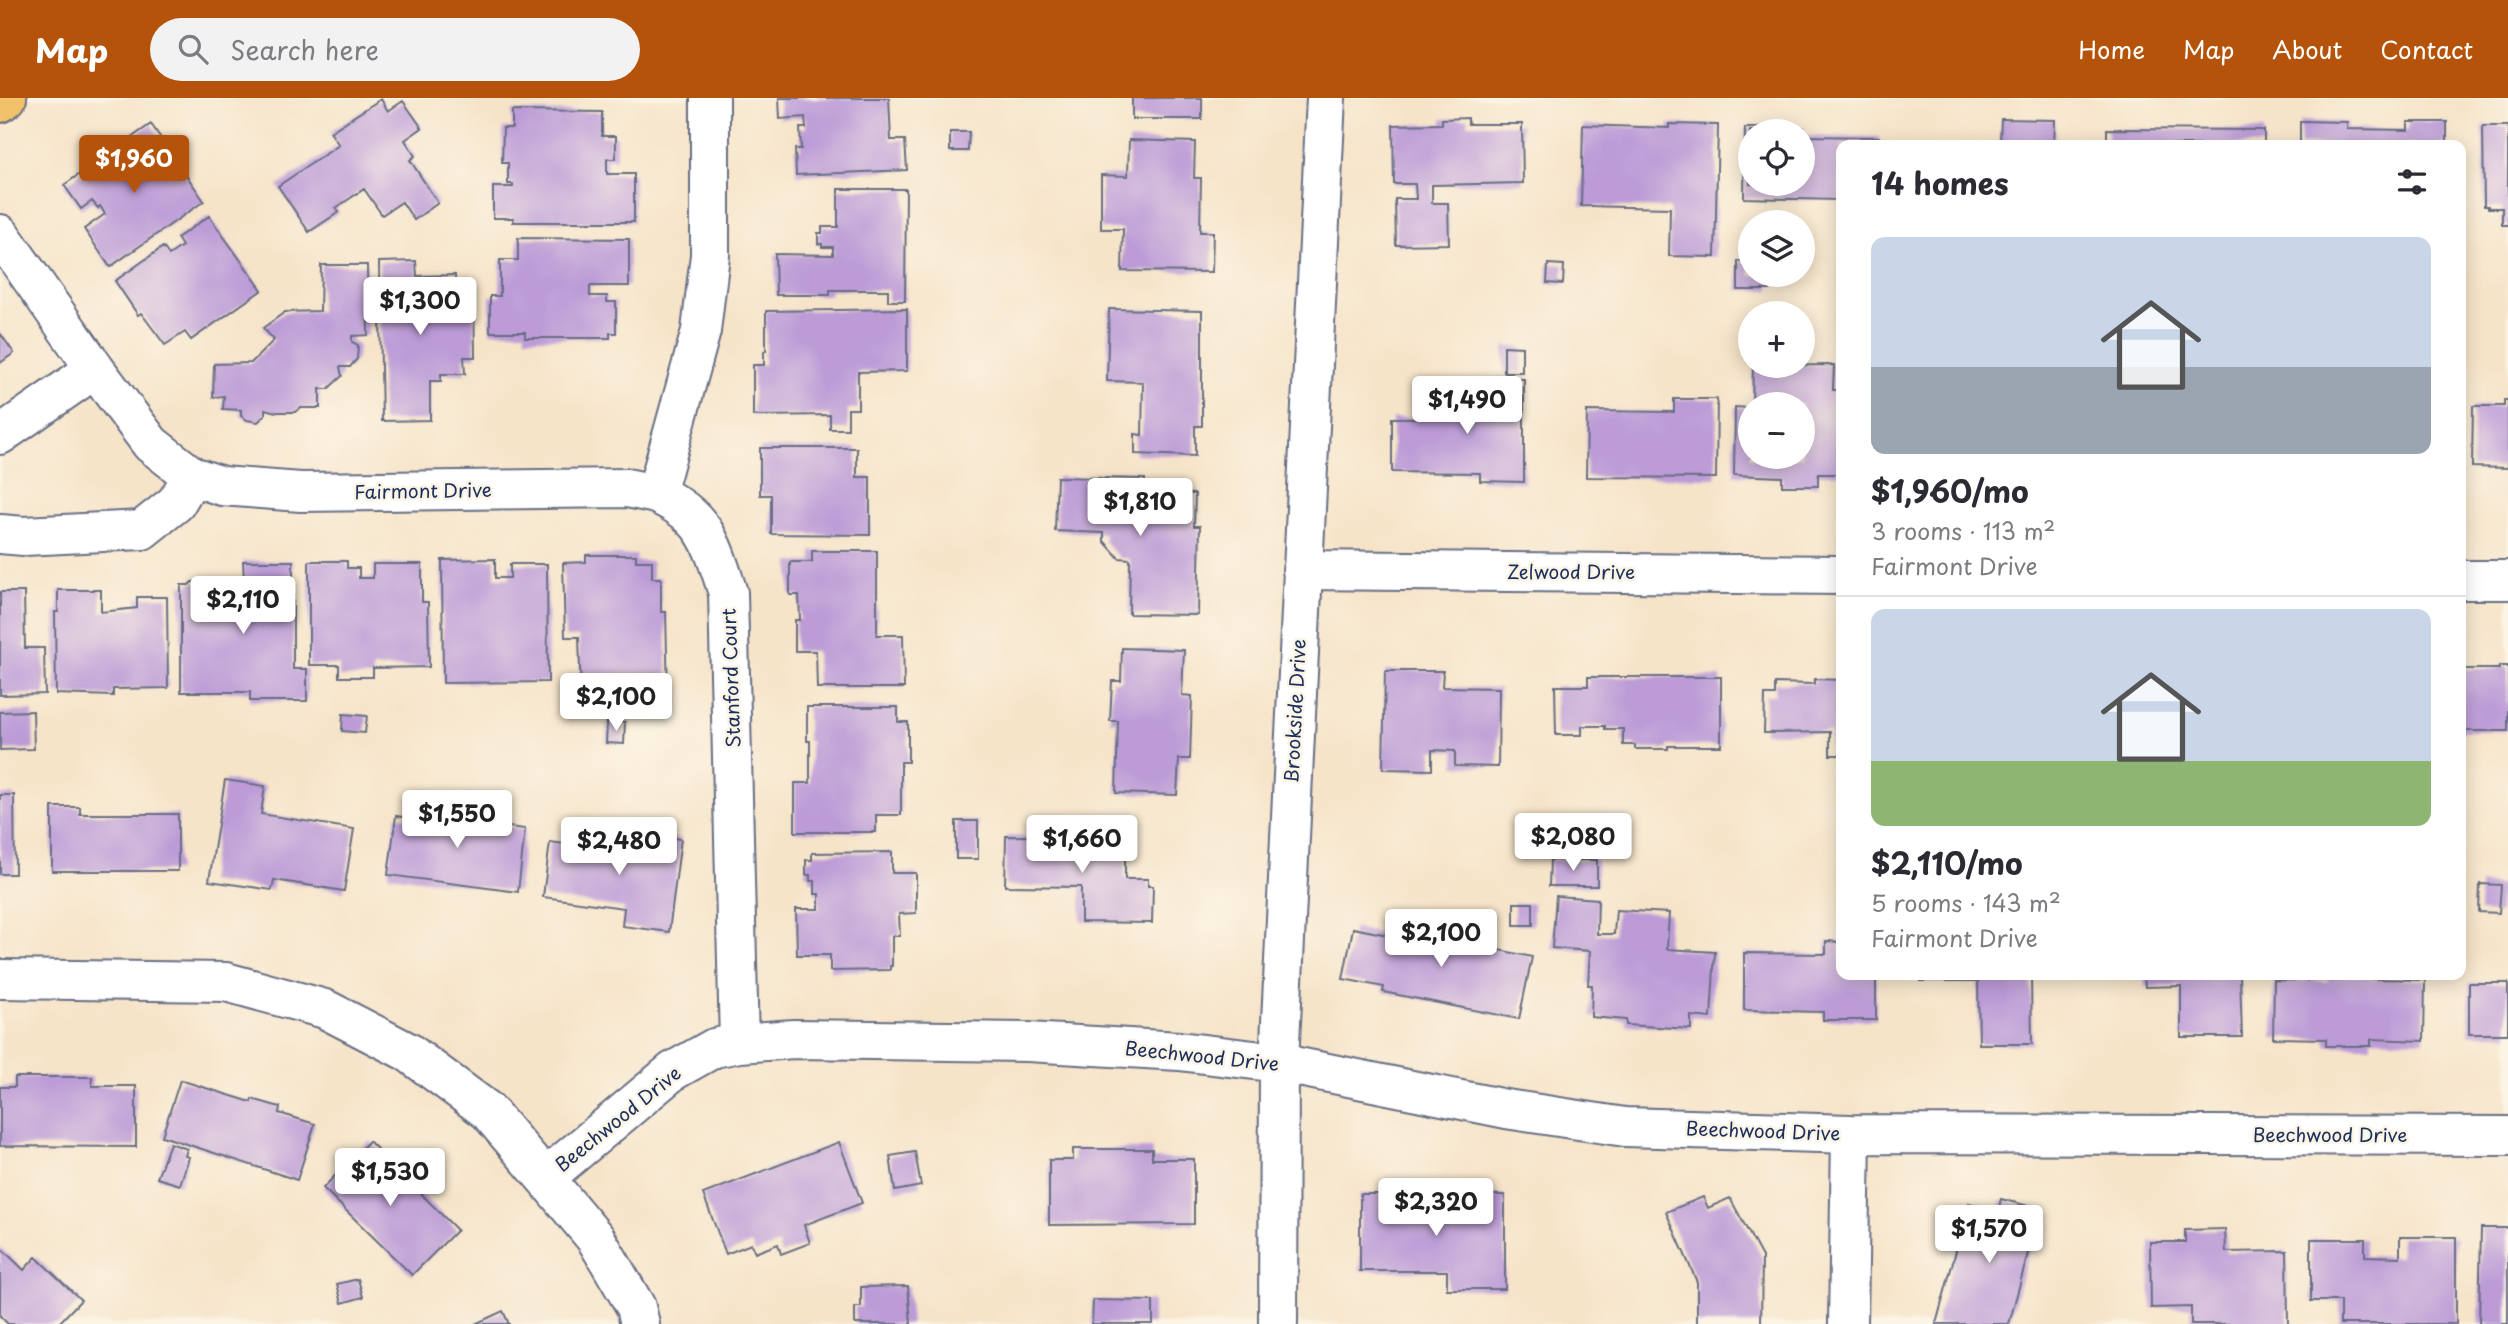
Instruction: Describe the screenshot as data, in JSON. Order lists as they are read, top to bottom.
{
  "streets": {
    "street": [
      "Fairmont Drive",
      "Zelwood Drive",
      "Stanford Court",
      "Brookside Drive",
      "Beechwood Drive"
    ]
  },
  "crossings": [
    ["Fairmont Drive", "Stanford Court"],
    ["Zelwood Drive", "Brookside Drive"],
    ["Stanford Court", "Beechwood Drive"],
    ["Brookside Drive", "Beechwood Drive"]
  ],
  "page": {
    "header": "Map",
    "search": "Search here",
    "nav": [
      "Home",
      "Map",
      "About",
      "Contact"
    ],
    "map_buttons": ["+", "−"],
    "price": [
      "$1,960",
      "$1,300",
      "$1,490",
      "$1,810",
      "$2,110",
      "$2,100",
      "$1,550",
      "$2,080",
      "$1,660",
      "$2,480",
      "$2,100",
      "$1,530",
      "$2,320",
      "$1,570"
    ],
    "heading": "14 homes",
    "list": [
      {
        "name": "$1,960/mo",
        "note": "3 rooms · 113 m² · Fairmont Drive"
      },
      {
        "name": "$2,110/mo",
        "note": "5 rooms · 143 m² · Fairmont Drive"
      }
    ]
  }
}
